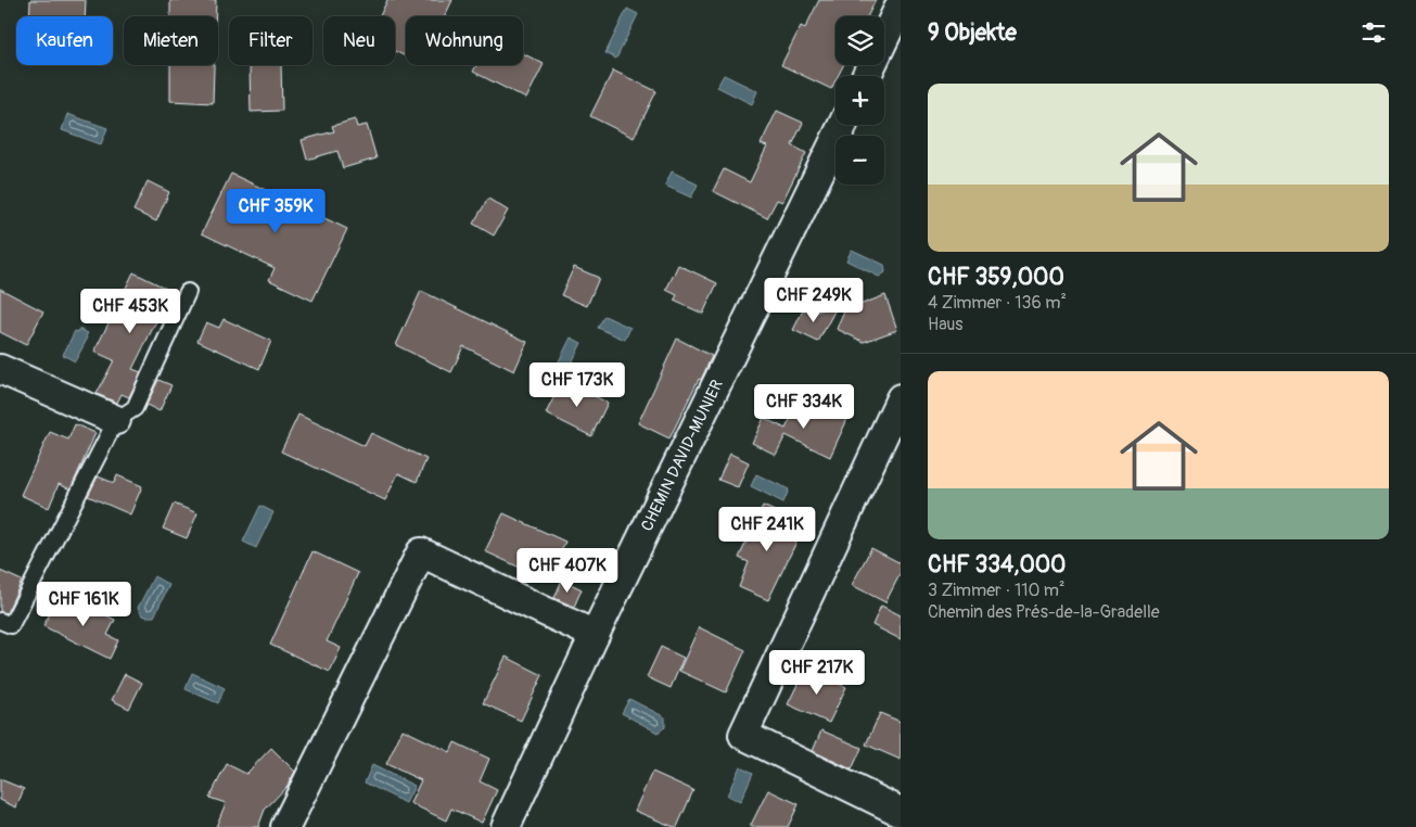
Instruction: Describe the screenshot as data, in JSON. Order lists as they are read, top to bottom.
{
  "streets": {
    "street": ["CHEMIN DAVID-MUNIER"]
  },
  "page": {
    "heading": "9 Objekte",
    "map_buttons": ["+", "−"],
    "chip": [
      "Kaufen",
      "Mieten",
      "Filter",
      "Neu",
      "Wohnung"
    ],
    "list": [
      {
        "name": "CHF 359,000",
        "note": "4 Zimmer · 136 m² · Haus"
      },
      {
        "name": "CHF 334,000",
        "note": "3 Zimmer · 110 m² · Chemin des Prés-de-la-Gradelle"
      }
    ],
    "price": [
      "CHF 359K",
      "CHF 249K",
      "CHF 453K",
      "CHF 173K",
      "CHF 334K",
      "CHF 241K",
      "CHF 407K",
      "CHF 161K",
      "CHF 217K"
    ]
  }
}
